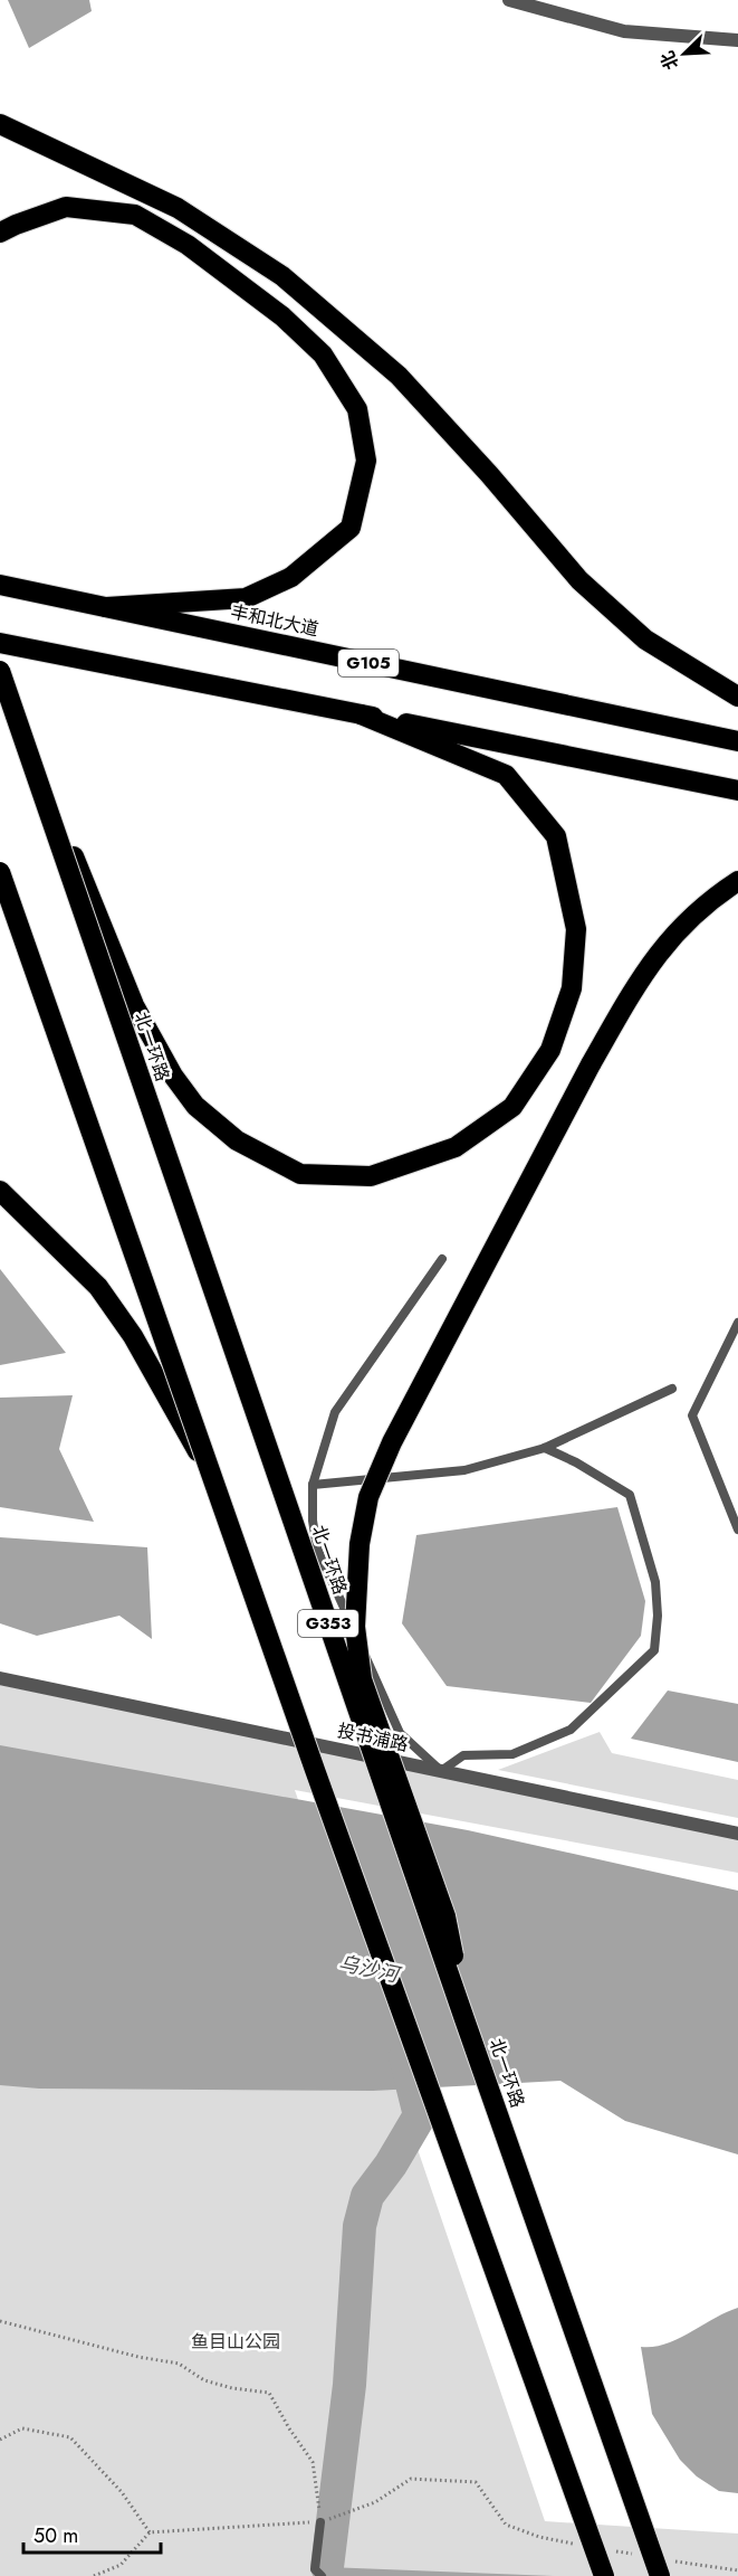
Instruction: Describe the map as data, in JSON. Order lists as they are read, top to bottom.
{
  "streets": {
    "highway": [
      "丰和北大道",
      "G105",
      "北一环路",
      "G353"
    ],
    "street": ["投书浦路"]
  },
  "water": ["乌沙河"],
  "parks": ["鱼目山公园"],
  "scale_bar": "50 m",
  "north": "bottom left"
}
